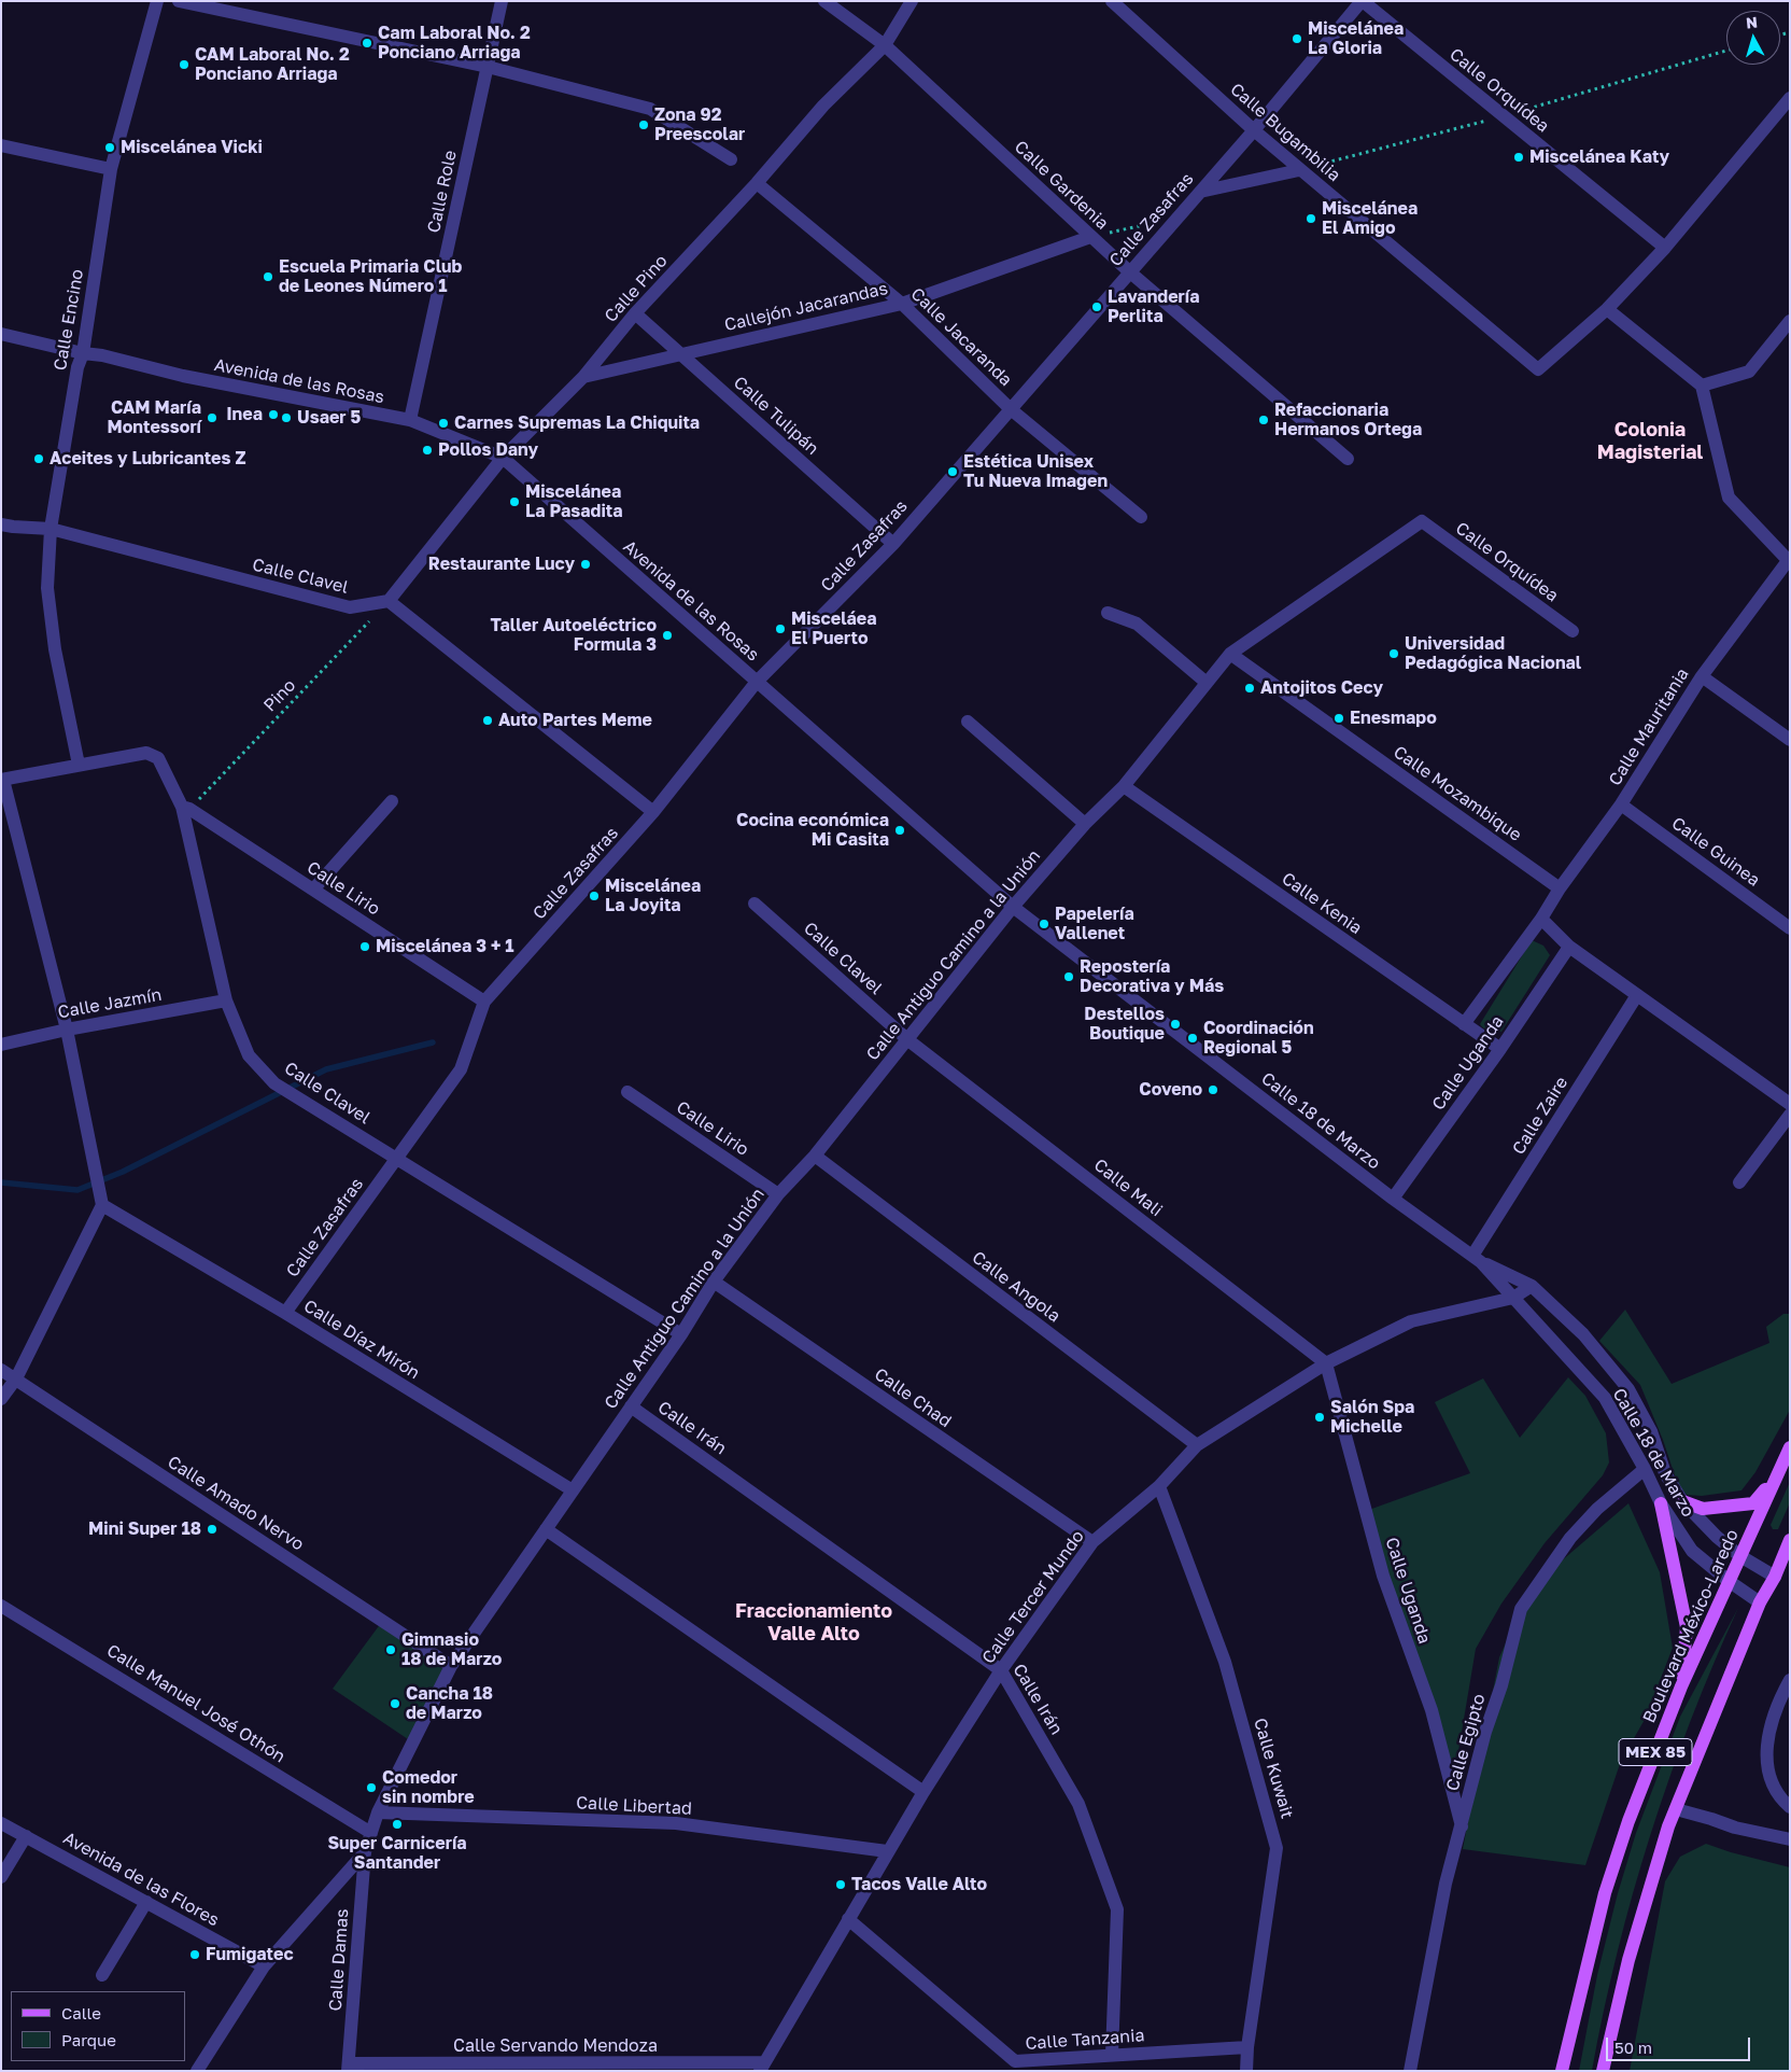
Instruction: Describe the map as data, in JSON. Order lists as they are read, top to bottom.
{
  "streets": {
    "main road": ["Boulevard México-Laredo", "MEX 85"],
    "street": [
      "Calle Orquídea",
      "Calle Bugambilia",
      "Calle Gardenia",
      "Calle Role",
      "Calle Zasafras",
      "Calle Pino",
      "Callejón Jacarandas",
      "Calle Encino",
      "Calle Jacaranda",
      "Avenida de las Rosas",
      "Calle Tulipán",
      "Calle Clavel",
      "Calle Mauritania",
      "Calle Mozambique",
      "Calle Guinea",
      "Calle Lirio",
      "Calle Kenia",
      "Calle Antiguo Camino a la Unión",
      "Calle Jazmín",
      "Calle Uganda",
      "Calle Zaire",
      "Calle 18 de Marzo",
      "Calle Mali",
      "Calle Angola",
      "Calle Díaz Mirón",
      "Calle Chad",
      "Calle Irán",
      "Calle Amado Nervo",
      "Calle Tercer Mundo",
      "Calle Manuel José Othón",
      "Calle Egipto",
      "Calle Kuwait",
      "Calle Libertad",
      "Avenida de las Flores",
      "Calle Damas",
      "Calle Tanzania",
      "Calle Servando Mendoza"
    ],
    "path": ["Pino"]
  },
  "crossings": [
    ["Calle Orquídea", "Calle Zasafras"],
    ["Calle Orquídea", "Calle Antiguo Camino a la Unión"],
    ["Calle Bugambilia", "Calle Zasafras"],
    ["Calle Gardenia", "Calle Zasafras"],
    ["Calle Gardenia", "Calle Pino"],
    ["Calle Gardenia", "Callejón Jacarandas"],
    ["Calle Role", "Avenida de las Rosas"],
    ["Calle Zasafras", "Calle Jacaranda"],
    ["Calle Zasafras", "Avenida de las Rosas"],
    ["Calle Zasafras", "Calle Tulipán"],
    ["Calle Zasafras", "Calle Clavel"],
    ["Calle Zasafras", "Calle Lirio"],
    ["Calle Zasafras", "Calle Díaz Mirón"],
    ["Calle Pino", "Callejón Jacarandas"],
    ["Calle Pino", "Calle Jacaranda"],
    ["Calle Pino", "Avenida de las Rosas"],
    ["Calle Pino", "Calle Tulipán"],
    ["Calle Pino", "Calle Clavel"],
    ["Calle Pino", "Pino"],
    ["Callejón Jacarandas", "Calle Jacaranda"],
    ["Callejón Jacarandas", "Calle Tulipán"],
    ["Calle Encino", "Avenida de las Rosas"],
    ["Calle Encino", "Calle Clavel"],
    ["Avenida de las Rosas", "Calle Antiguo Camino a la Unión"],
    ["Avenida de las Rosas", "Calle 18 de Marzo"],
    ["Calle Clavel", "Pino"],
    ["Calle Clavel", "Calle Lirio"],
    ["Calle Clavel", "Calle Antiguo Camino a la Unión"],
    ["Calle Clavel", "Calle Jazmín"],
    ["Calle Clavel", "Calle Mali"],
    ["Calle Clavel", "Calle Díaz Mirón"],
    ["Pino", "Calle Lirio"],
    ["Calle Mauritania", "Calle Mozambique"],
    ["Calle Mauritania", "Calle Guinea"],
    ["Calle Mauritania", "Calle Kenia"],
    ["Calle Mozambique", "Calle Antiguo Camino a la Unión"],
    ["Calle Lirio", "Calle Antiguo Camino a la Unión"],
    ["Calle Kenia", "Calle Antiguo Camino a la Unión"],
    ["Calle Kenia", "Calle Uganda"],
    ["Calle Antiguo Camino a la Unión", "Calle 18 de Marzo"],
    ["Calle Antiguo Camino a la Unión", "Calle Mali"],
    ["Calle Antiguo Camino a la Unión", "Calle Angola"],
    ["Calle Antiguo Camino a la Unión", "Calle Díaz Mirón"],
    ["Calle Antiguo Camino a la Unión", "Calle Chad"],
    ["Calle Antiguo Camino a la Unión", "Calle Irán"],
    ["Calle Antiguo Camino a la Unión", "Calle Amado Nervo"],
    ["Calle Antiguo Camino a la Unión", "Calle Manuel José Othón"],
    ["Calle Antiguo Camino a la Unión", "Calle Libertad"],
    ["Calle Antiguo Camino a la Unión", "Avenida de las Flores"],
    ["Calle Antiguo Camino a la Unión", "Calle Damas"],
    ["Calle Uganda", "Calle 18 de Marzo"],
    ["Calle Uganda", "Calle Mali"],
    ["Calle Uganda", "Calle Tercer Mundo"],
    ["Calle Uganda", "Calle Egipto"],
    ["Calle Zaire", "Calle 18 de Marzo"],
    ["Calle 18 de Marzo", "Calle Tercer Mundo"],
    ["Calle 18 de Marzo", "Boulevard México-Laredo"],
    ["Calle 18 de Marzo", "Calle Egipto"],
    ["Calle 18 de Marzo", "MEX 85"],
    ["Calle Mali", "Calle Tercer Mundo"],
    ["Calle Angola", "Calle Tercer Mundo"],
    ["Calle Chad", "Calle Tercer Mundo"],
    ["Calle Irán", "Calle Tercer Mundo"],
    ["Calle Irán", "Calle Tanzania"],
    ["Calle Tercer Mundo", "Calle Kuwait"],
    ["Calle Tercer Mundo", "Calle Libertad"],
    ["Calle Tercer Mundo", "Calle Tanzania"],
    ["Calle Tercer Mundo", "Calle Servando Mendoza"],
    ["Calle Kuwait", "Calle Tanzania"],
    ["Calle Damas", "Calle Servando Mendoza"]
  ],
  "districts": ["Colonia Magisterial", "Fraccionamiento Valle Alto"],
  "places": [
    "Miscelánea La Gloria",
    "Cam Laboral No. 2 Ponciano Arriaga",
    "CAM Laboral No. 2 Ponciano Arriaga",
    "Zona 92 Preescolar",
    "Miscelánea Vicki",
    "Miscelánea Katy",
    "Miscelánea El Amigo",
    "Escuela Primaria Club de Leones Número 1",
    "Lavandería Perlita",
    "Inea",
    "CAM María Montessorí",
    "Usaer 5",
    "Refaccionaria Hermanos Ortega",
    "Carnes Supremas La Chiquita",
    "Pollos Dany",
    "Aceites y Lubricantes Z",
    "Estética Unisex Tu Nueva Imagen",
    "Miscelánea La Pasadita",
    "Restaurante Lucy",
    "Misceláea El Puerto",
    "Taller Autoeléctrico Formula 3",
    "Universidad Pedagógica Nacional",
    "Antojitos Cecy",
    "Enesmapo",
    "Auto Partes Meme",
    "Cocina económica Mi Casita",
    "Miscelánea La Joyita",
    "Papelería Vallenet",
    "Miscelánea 3 + 1",
    "Repostería Decorativa y Más",
    "Destellos Boutique",
    "Coordinación Regional 5",
    "Coveno",
    "Salón Spa Michelle",
    "Mini Super 18",
    "Gimnasio 18 de Marzo",
    "Cancha 18 de Marzo",
    "Comedor sin nombre",
    "Super Carnicería Santander",
    "Tacos Valle Alto",
    "Fumigatec"
  ],
  "legend": ["Calle", "Parque"],
  "scale_bar": "50 m",
  "north": "top"
}
